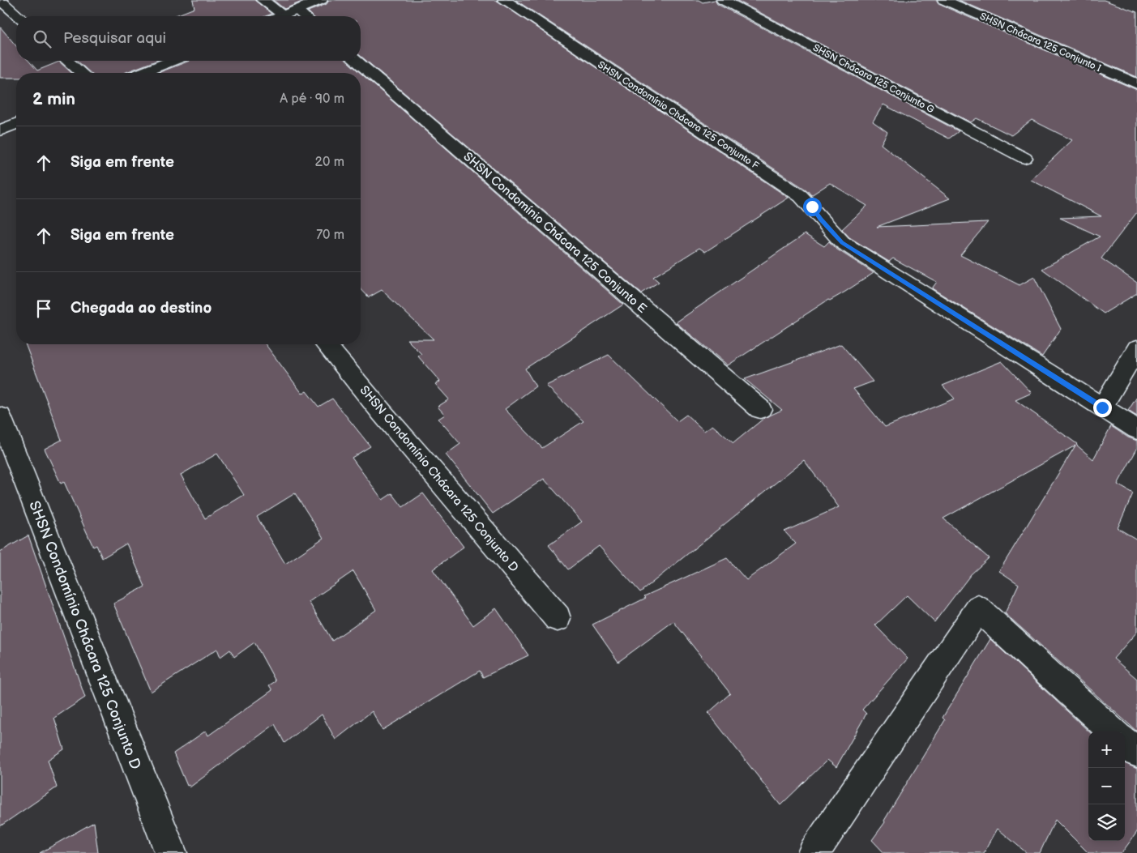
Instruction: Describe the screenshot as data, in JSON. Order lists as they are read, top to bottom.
{
  "streets": {
    "street": [
      "SHSN Chácara 125 Conjunto I",
      "SHSN Chácara 125 Conjunto G",
      "SHSN Condomínio Chácara 125 Conjunto F",
      "SHSN Condomínio Chácara 125 Conjunto E",
      "SHSN Condomínio Chácara 125 Conjunto D"
    ]
  },
  "page": {
    "search": "Pesquisar aqui",
    "heading": ["2 min", "A pé · 90 m"],
    "list": [
      ["Siga em frente", "20 m"],
      ["Siga em frente", "70 m"],
      "Chegada ao destino"
    ],
    "map_buttons": ["+", "−"]
  }
}
